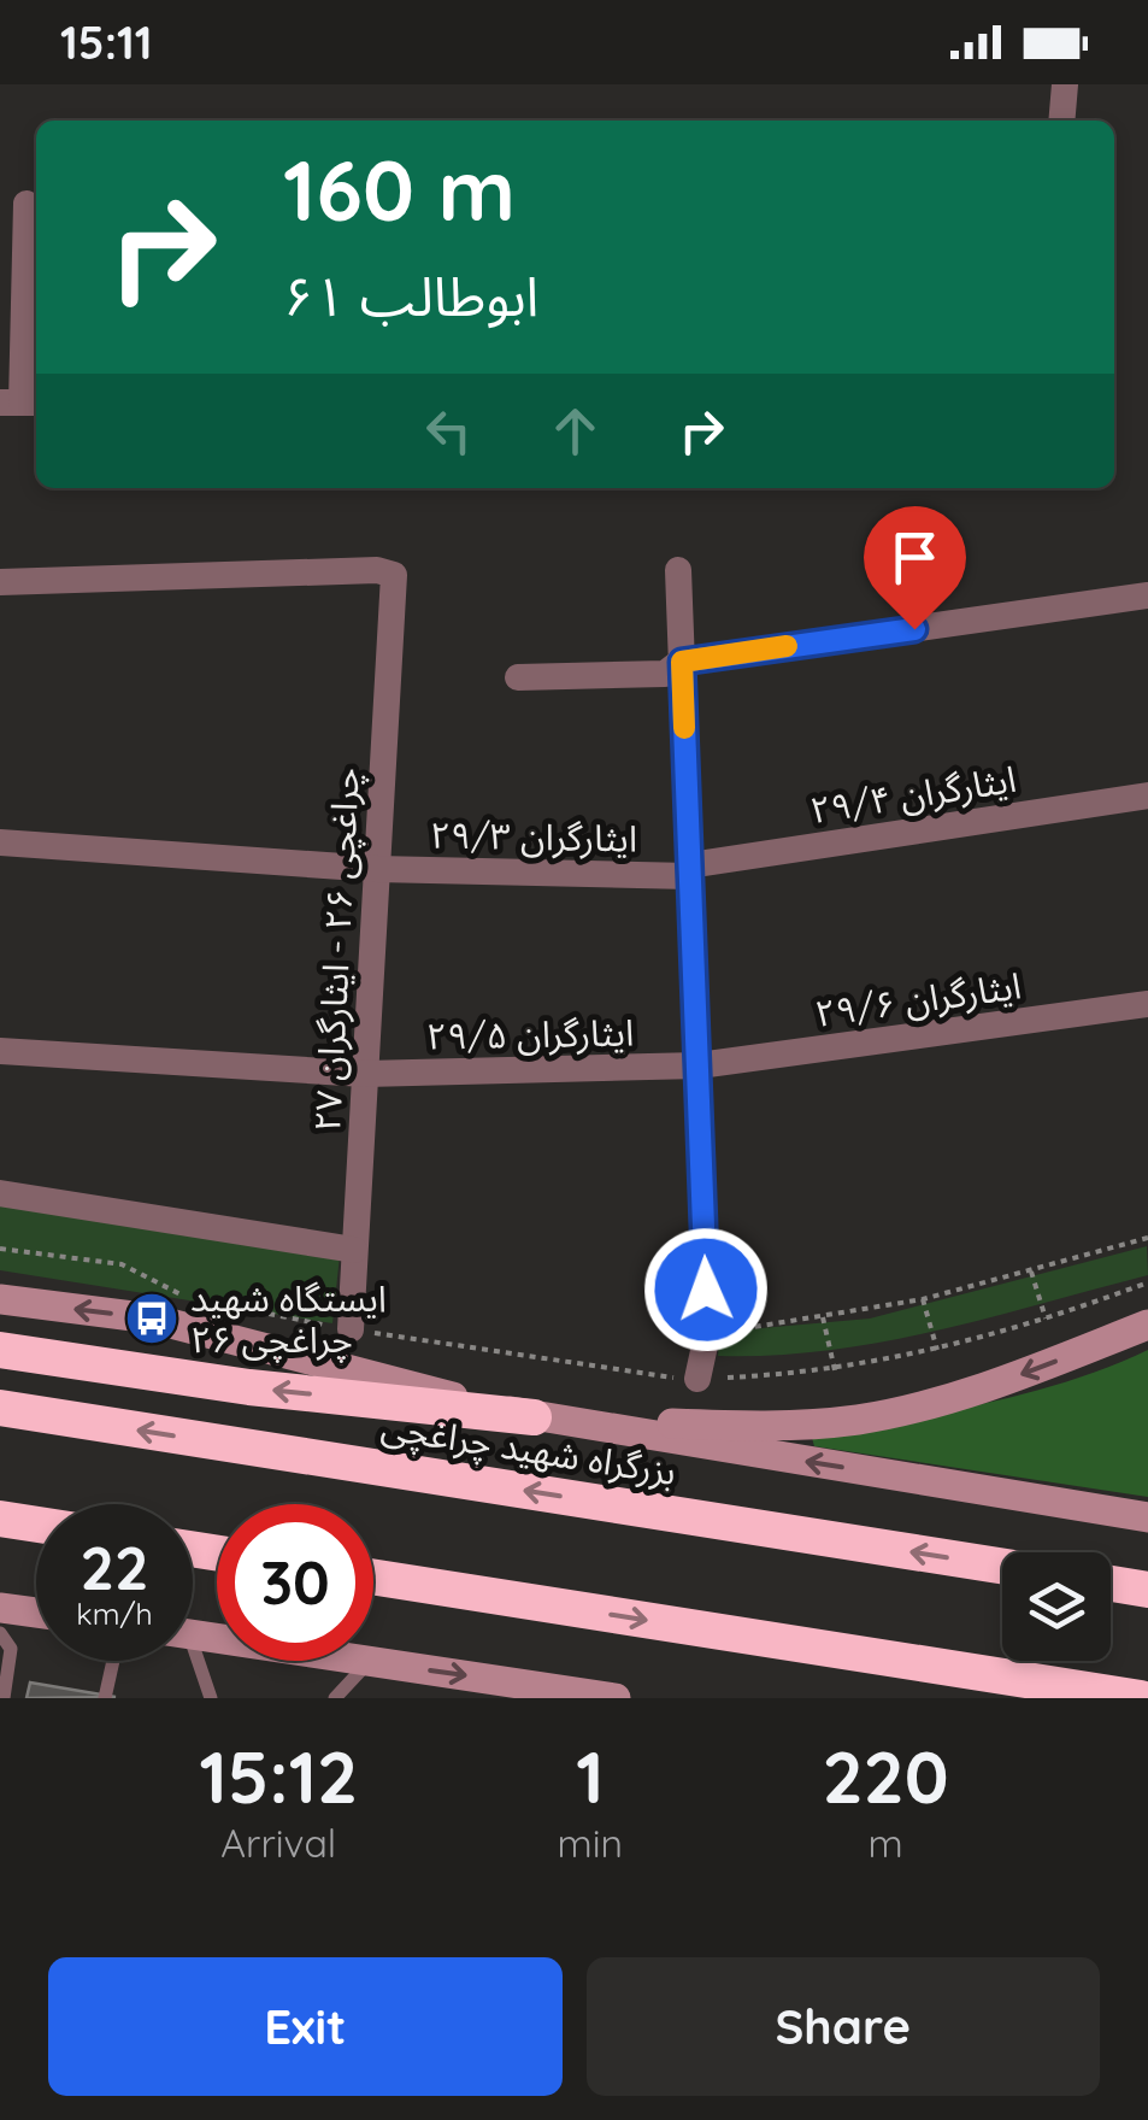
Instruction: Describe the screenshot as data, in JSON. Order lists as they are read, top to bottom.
{
  "streets": {
    "highway": ["بزرگراه شهید چراغچی"],
    "street": [
      "ایثارگران ۲۹/۴",
      "ایثارگران ۲۹/۳",
      "چراغچی ۲۶ - ایثارگران ۲۷",
      "ایثارگران ۲۹/۶",
      "ایثارگران ۲۹/۵"
    ]
  },
  "crossings": [
    ["ایثارگران ۲۹/۴", "ایثارگران ۲۹/۳"],
    ["ایثارگران ۲۹/۳", "چراغچی ۲۶ - ایثارگران ۲۷"],
    ["چراغچی ۲۶ - ایثارگران ۲۷", "ایثارگران ۲۹/۵"],
    ["ایثارگران ۲۹/۶", "ایثارگران ۲۹/۵"]
  ],
  "places": {
    "bus stop": ["ایستگاه شهید چراغچی ۲۶"]
  },
  "page": {
    "status": "15:11",
    "turn": ["160 m", "ابوطالب ۶۱"],
    "speed": "22 km/h",
    "limit": "30",
    "eta": [
      "15:12",
      "Arrival",
      "1",
      "min",
      "220",
      "m"
    ],
    "buttons": ["Exit", "Share"]
  }
}
